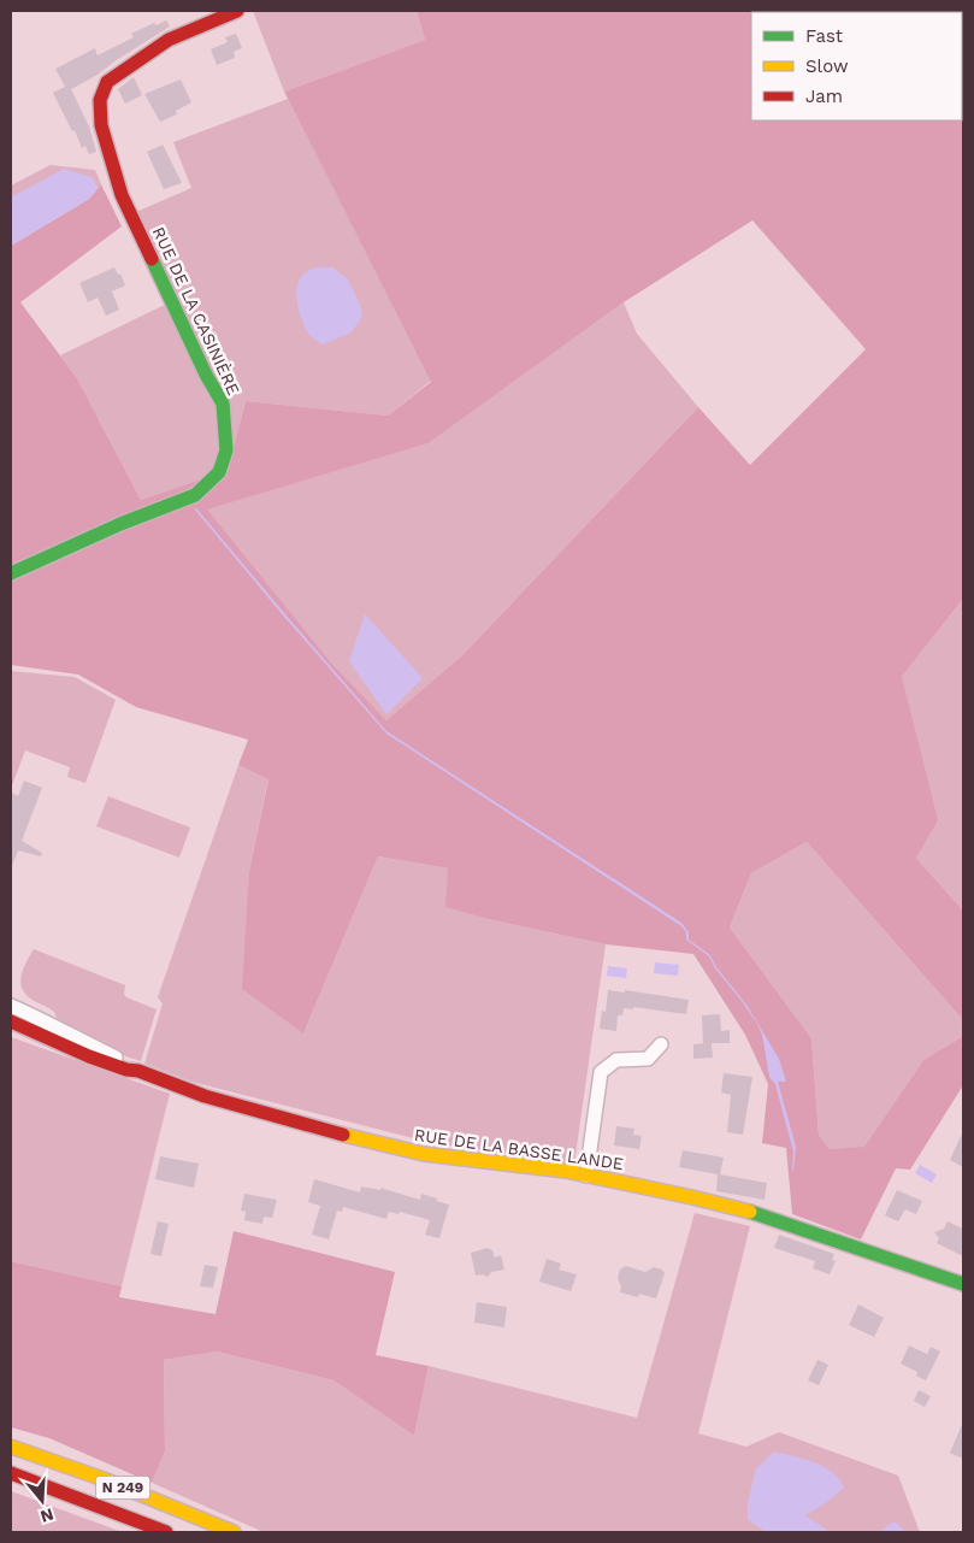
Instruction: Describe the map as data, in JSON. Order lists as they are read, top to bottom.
{
  "streets": {
    "main road": ["RUE DE LA CASINIÈRE", "RUE DE LA BASSE LANDE", "N 249"]
  },
  "legend": ["Fast", "Slow", "Jam"],
  "north": "bottom"
}
